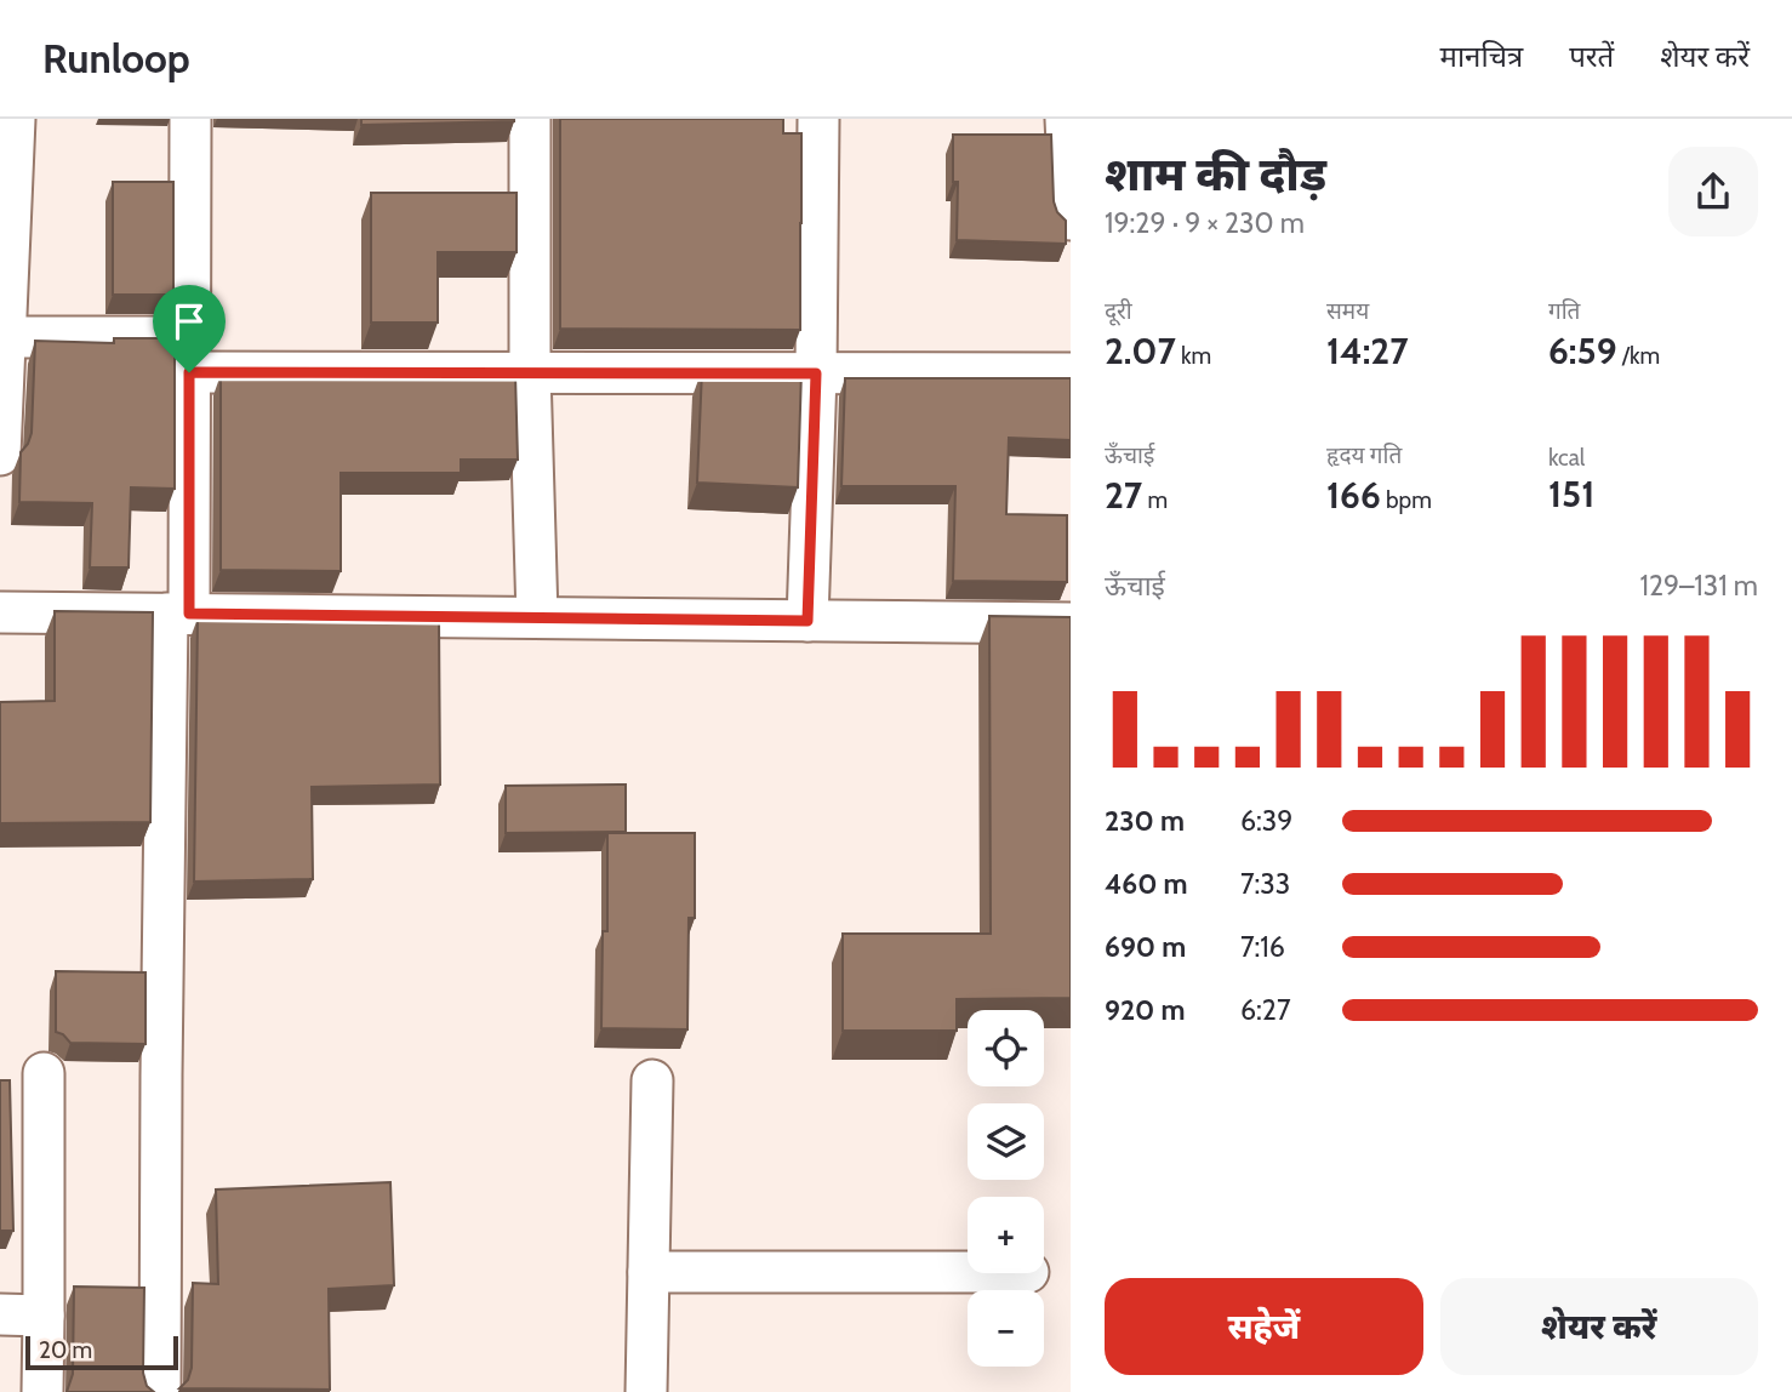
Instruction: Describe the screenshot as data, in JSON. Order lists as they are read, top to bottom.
{
  "scale_bar": "20 m",
  "page": {
    "header": "Runloop",
    "nav": ["मानचित्र", "परतें", "शेयर करें"],
    "heading": ["शाम की दौड़", "19:29 · 9 × 230 m"],
    "stats": [
      ["दूरी", "2.07 km"],
      ["समय", "14:27"],
      ["गति", "6:59 /km"],
      ["ऊँचाई", "27 m"],
      ["हृदय गति", "166 bpm"],
      ["kcal", "151"]
    ],
    "chart": ["ऊँचाई", "129–131 m"],
    "list": [
      {
        "name": "230 m",
        "note": "6:39"
      },
      {
        "name": "460 m",
        "note": "7:33"
      },
      {
        "name": "690 m",
        "note": "7:16"
      },
      {
        "name": "920 m",
        "note": "6:27"
      }
    ],
    "map_buttons": ["+", "−"],
    "buttons": ["सहेजें", "शेयर करें"],
    "scale": "20 m"
  }
}
